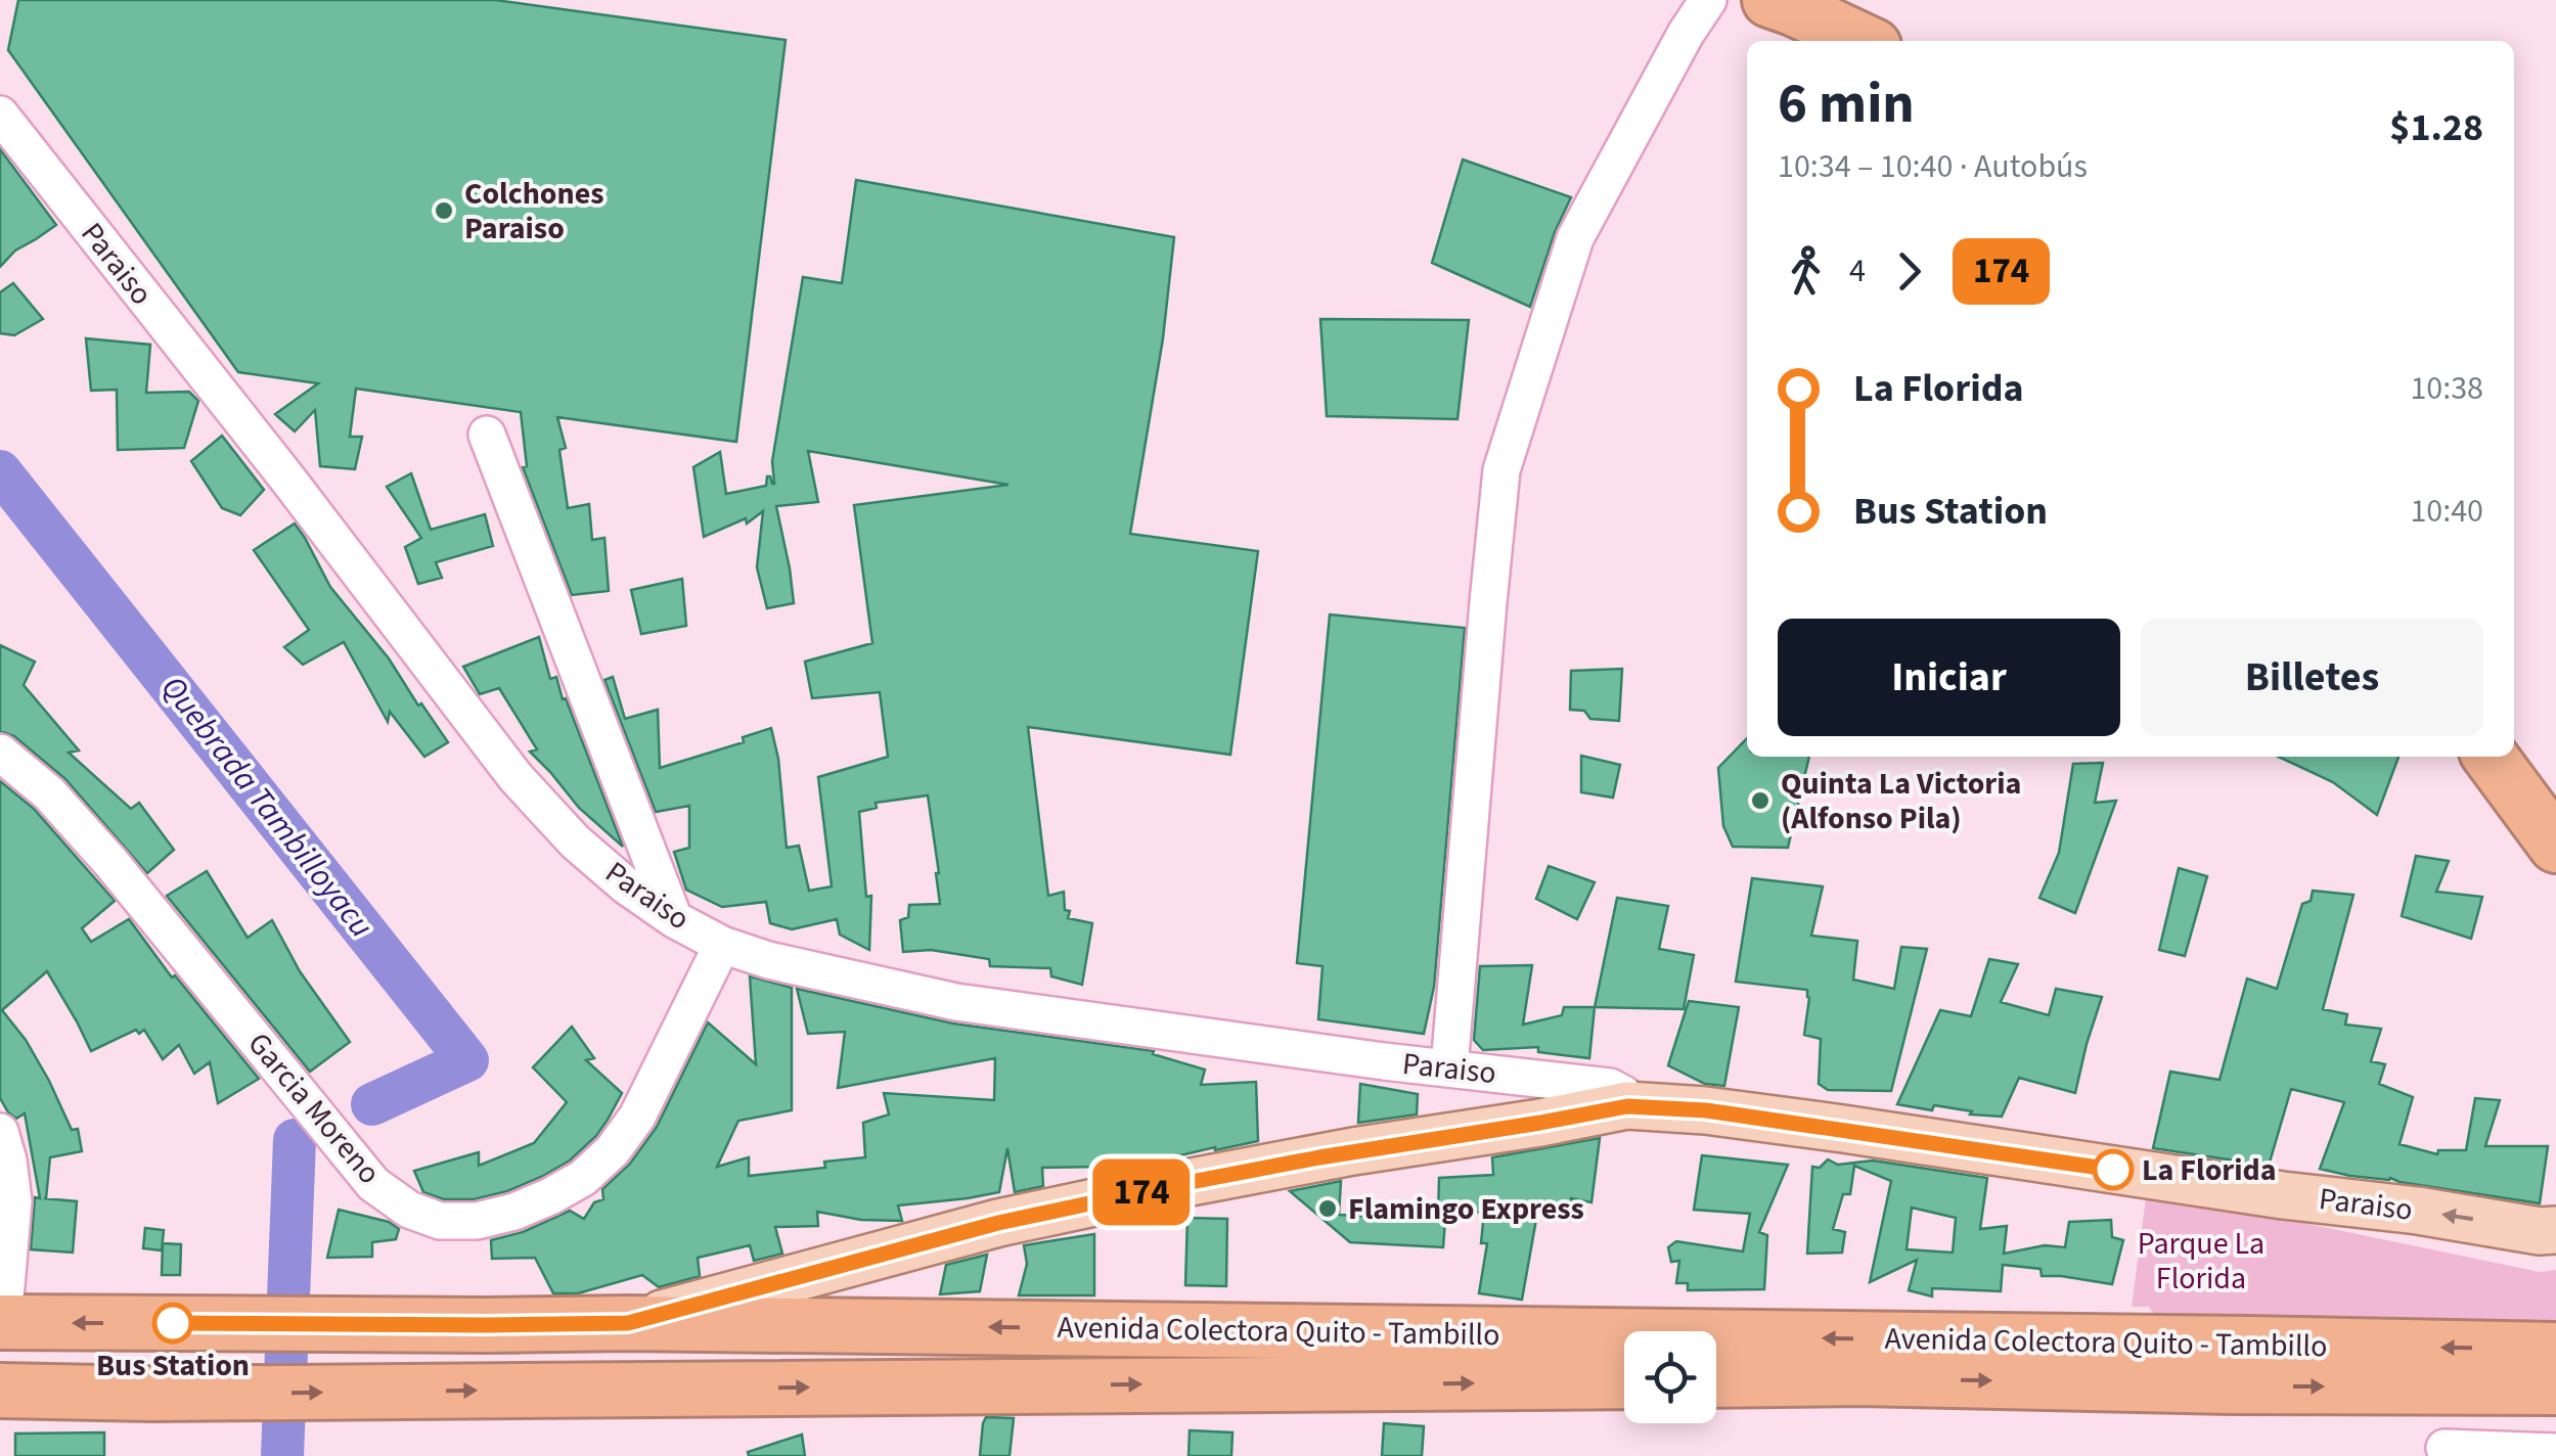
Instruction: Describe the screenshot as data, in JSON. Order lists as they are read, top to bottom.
{
  "streets": {
    "highway": ["Avenida Colectora Quito - Tambillo"],
    "main road": ["Paraiso"],
    "street": ["Garcia Moreno"]
  },
  "crossings": [
    ["Paraiso", "Garcia Moreno"],
    ["Paraiso", "Avenida Colectora Quito - Tambillo"]
  ],
  "water": ["Quebrada Tambilloyacu"],
  "parks": ["Parque La Florida"],
  "places": [
    "Colchones Paraiso",
    "Quinta La Victoria (Alfonso Pila)",
    "La Florida",
    "Flamingo Express",
    "Bus Station"
  ],
  "lines": ["bus line 174"],
  "page": {
    "on_map": "174",
    "heading": ["6 min", "10:34 – 10:40 · Autobús", "$1.28"],
    "legs": ["4", "174"],
    "list": [
      {
        "name": "La Florida",
        "value": "10:38"
      },
      {
        "name": "Bus Station",
        "value": "10:40"
      }
    ],
    "buttons": ["Iniciar", "Billetes"]
  }
}
